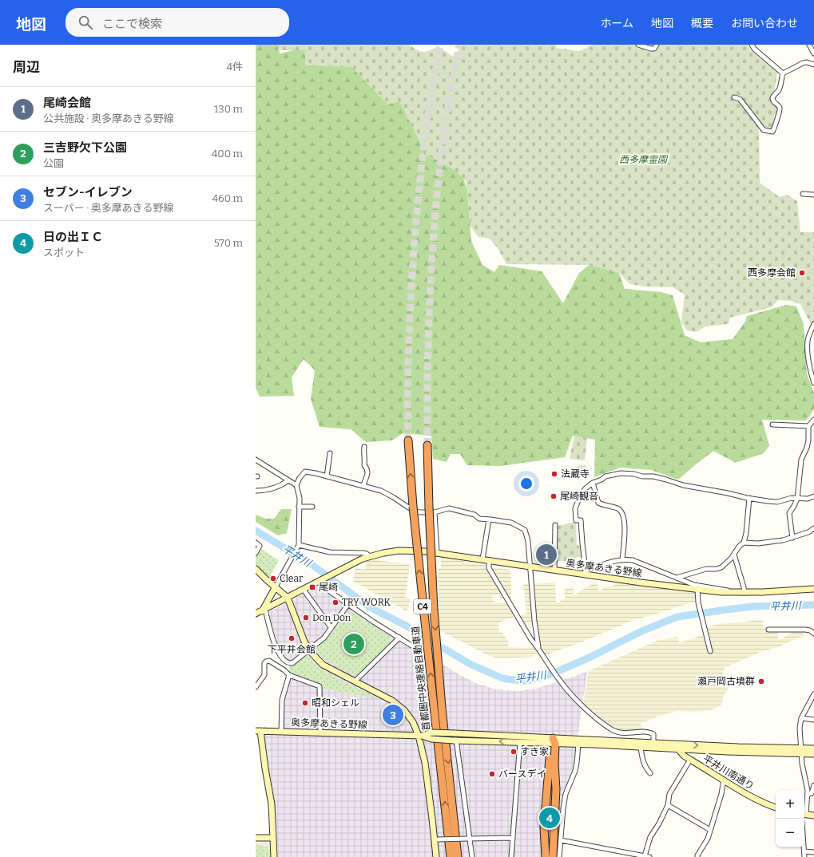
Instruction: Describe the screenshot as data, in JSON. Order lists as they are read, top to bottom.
{
  "streets": {
    "highway": ["C4", "首都圏中央連絡自動車道"],
    "main road": ["奥多摩あきる野線", "平井川南通り"]
  },
  "crossings": [
    ["奥多摩あきる野線", "平井川南通り"]
  ],
  "water": ["平井川"],
  "parks": ["西多摩霊園"],
  "places": {
    "other": [
      "西多摩会館",
      "法蔵寺",
      "尾崎観音",
      "Clear",
      "TRY WORK",
      "Don Don",
      "下平井会館",
      "瀬戸岡古墳群",
      "昭和シェル",
      "すき家",
      "バースデイ"
    ],
    "transit": ["尾崎"]
  },
  "page": {
    "header": "地図",
    "search": "ここで検索",
    "nav": [
      "ホーム",
      "地図",
      "概要",
      "お問い合わせ"
    ],
    "heading": ["周辺", "4件"],
    "list": [
      {
        "mark": "1",
        "name": "尾崎会館",
        "note": "公共施設 · 奥多摩あきる野線",
        "value": "130 m"
      },
      {
        "mark": "2",
        "name": "三吉野欠下公園",
        "note": "公園",
        "value": "400 m"
      },
      {
        "mark": "3",
        "name": "セブン-イレブン",
        "note": "スーパー · 奥多摩あきる野線",
        "value": "460 m"
      },
      {
        "mark": "4",
        "name": "日の出ＩＣ",
        "note": "スポット",
        "value": "570 m"
      }
    ],
    "pins": [
      "1",
      "2",
      "3",
      "4"
    ],
    "map_buttons": ["+", "−"]
  }
}
